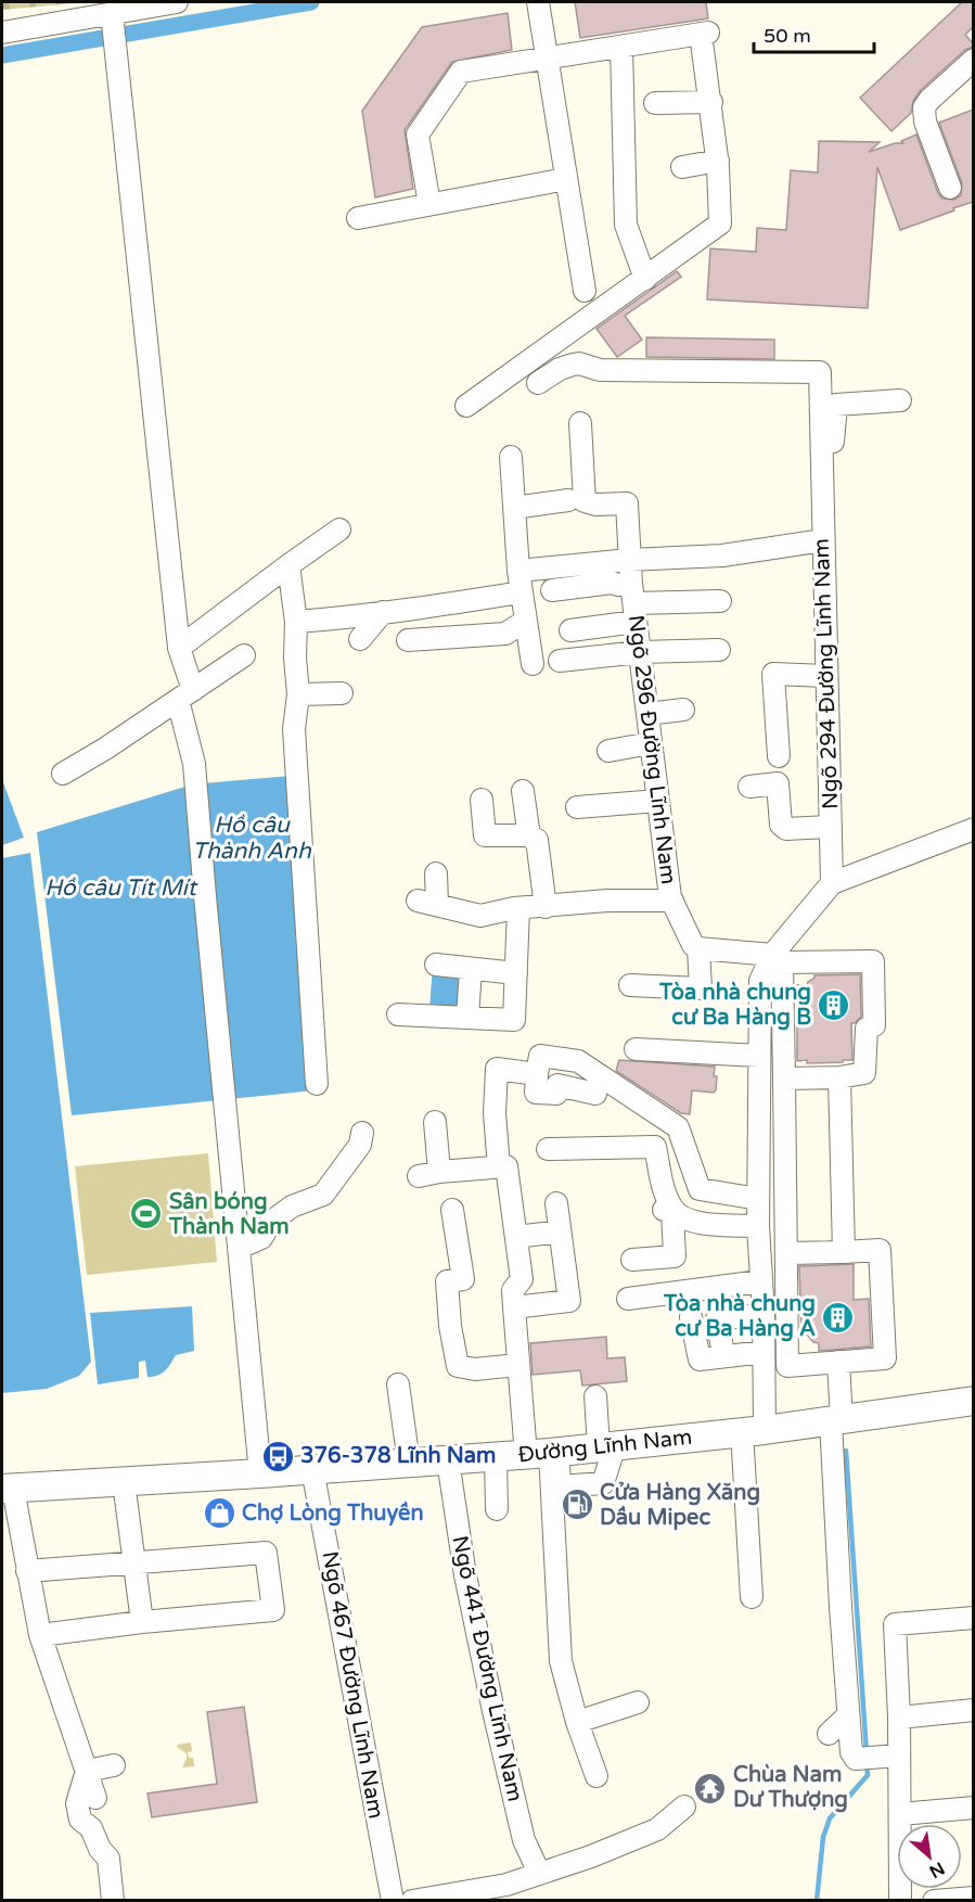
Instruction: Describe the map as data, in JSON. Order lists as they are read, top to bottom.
{
  "streets": {
    "main road": ["Đường Lĩnh Nam"],
    "street": [
      "Ngõ 294 Đường Lĩnh Nam",
      "Ngõ 296 Đường Lĩnh Nam",
      "Ngõ 441 Đường Lĩnh Nam",
      "Ngõ 467 Đường Lĩnh Nam"
    ]
  },
  "crossings": [
    ["Đường Lĩnh Nam", "Ngõ 441 Đường Lĩnh Nam"],
    ["Đường Lĩnh Nam", "Ngõ 467 Đường Lĩnh Nam"]
  ],
  "water": ["Hồ câu Thành Anh", "Hồ câu Tít Mít"],
  "places": {
    "building": ["Tòa nhà chung cư Ba Hàng B", "Tòa nhà chung cư Ba Hàng A"],
    "sports": ["Sân bóng Thành Nam"],
    "bus stop": ["376-378 Lĩnh Nam"],
    "fuel station": ["Cửa Hàng Xăng Dầu Mipec"],
    "shop": ["Chợ Lòng Thuyền"],
    "temple": ["Chùa Nam Dư Thượng"]
  },
  "scale_bar": "50 m",
  "north": "bottom right"
}
